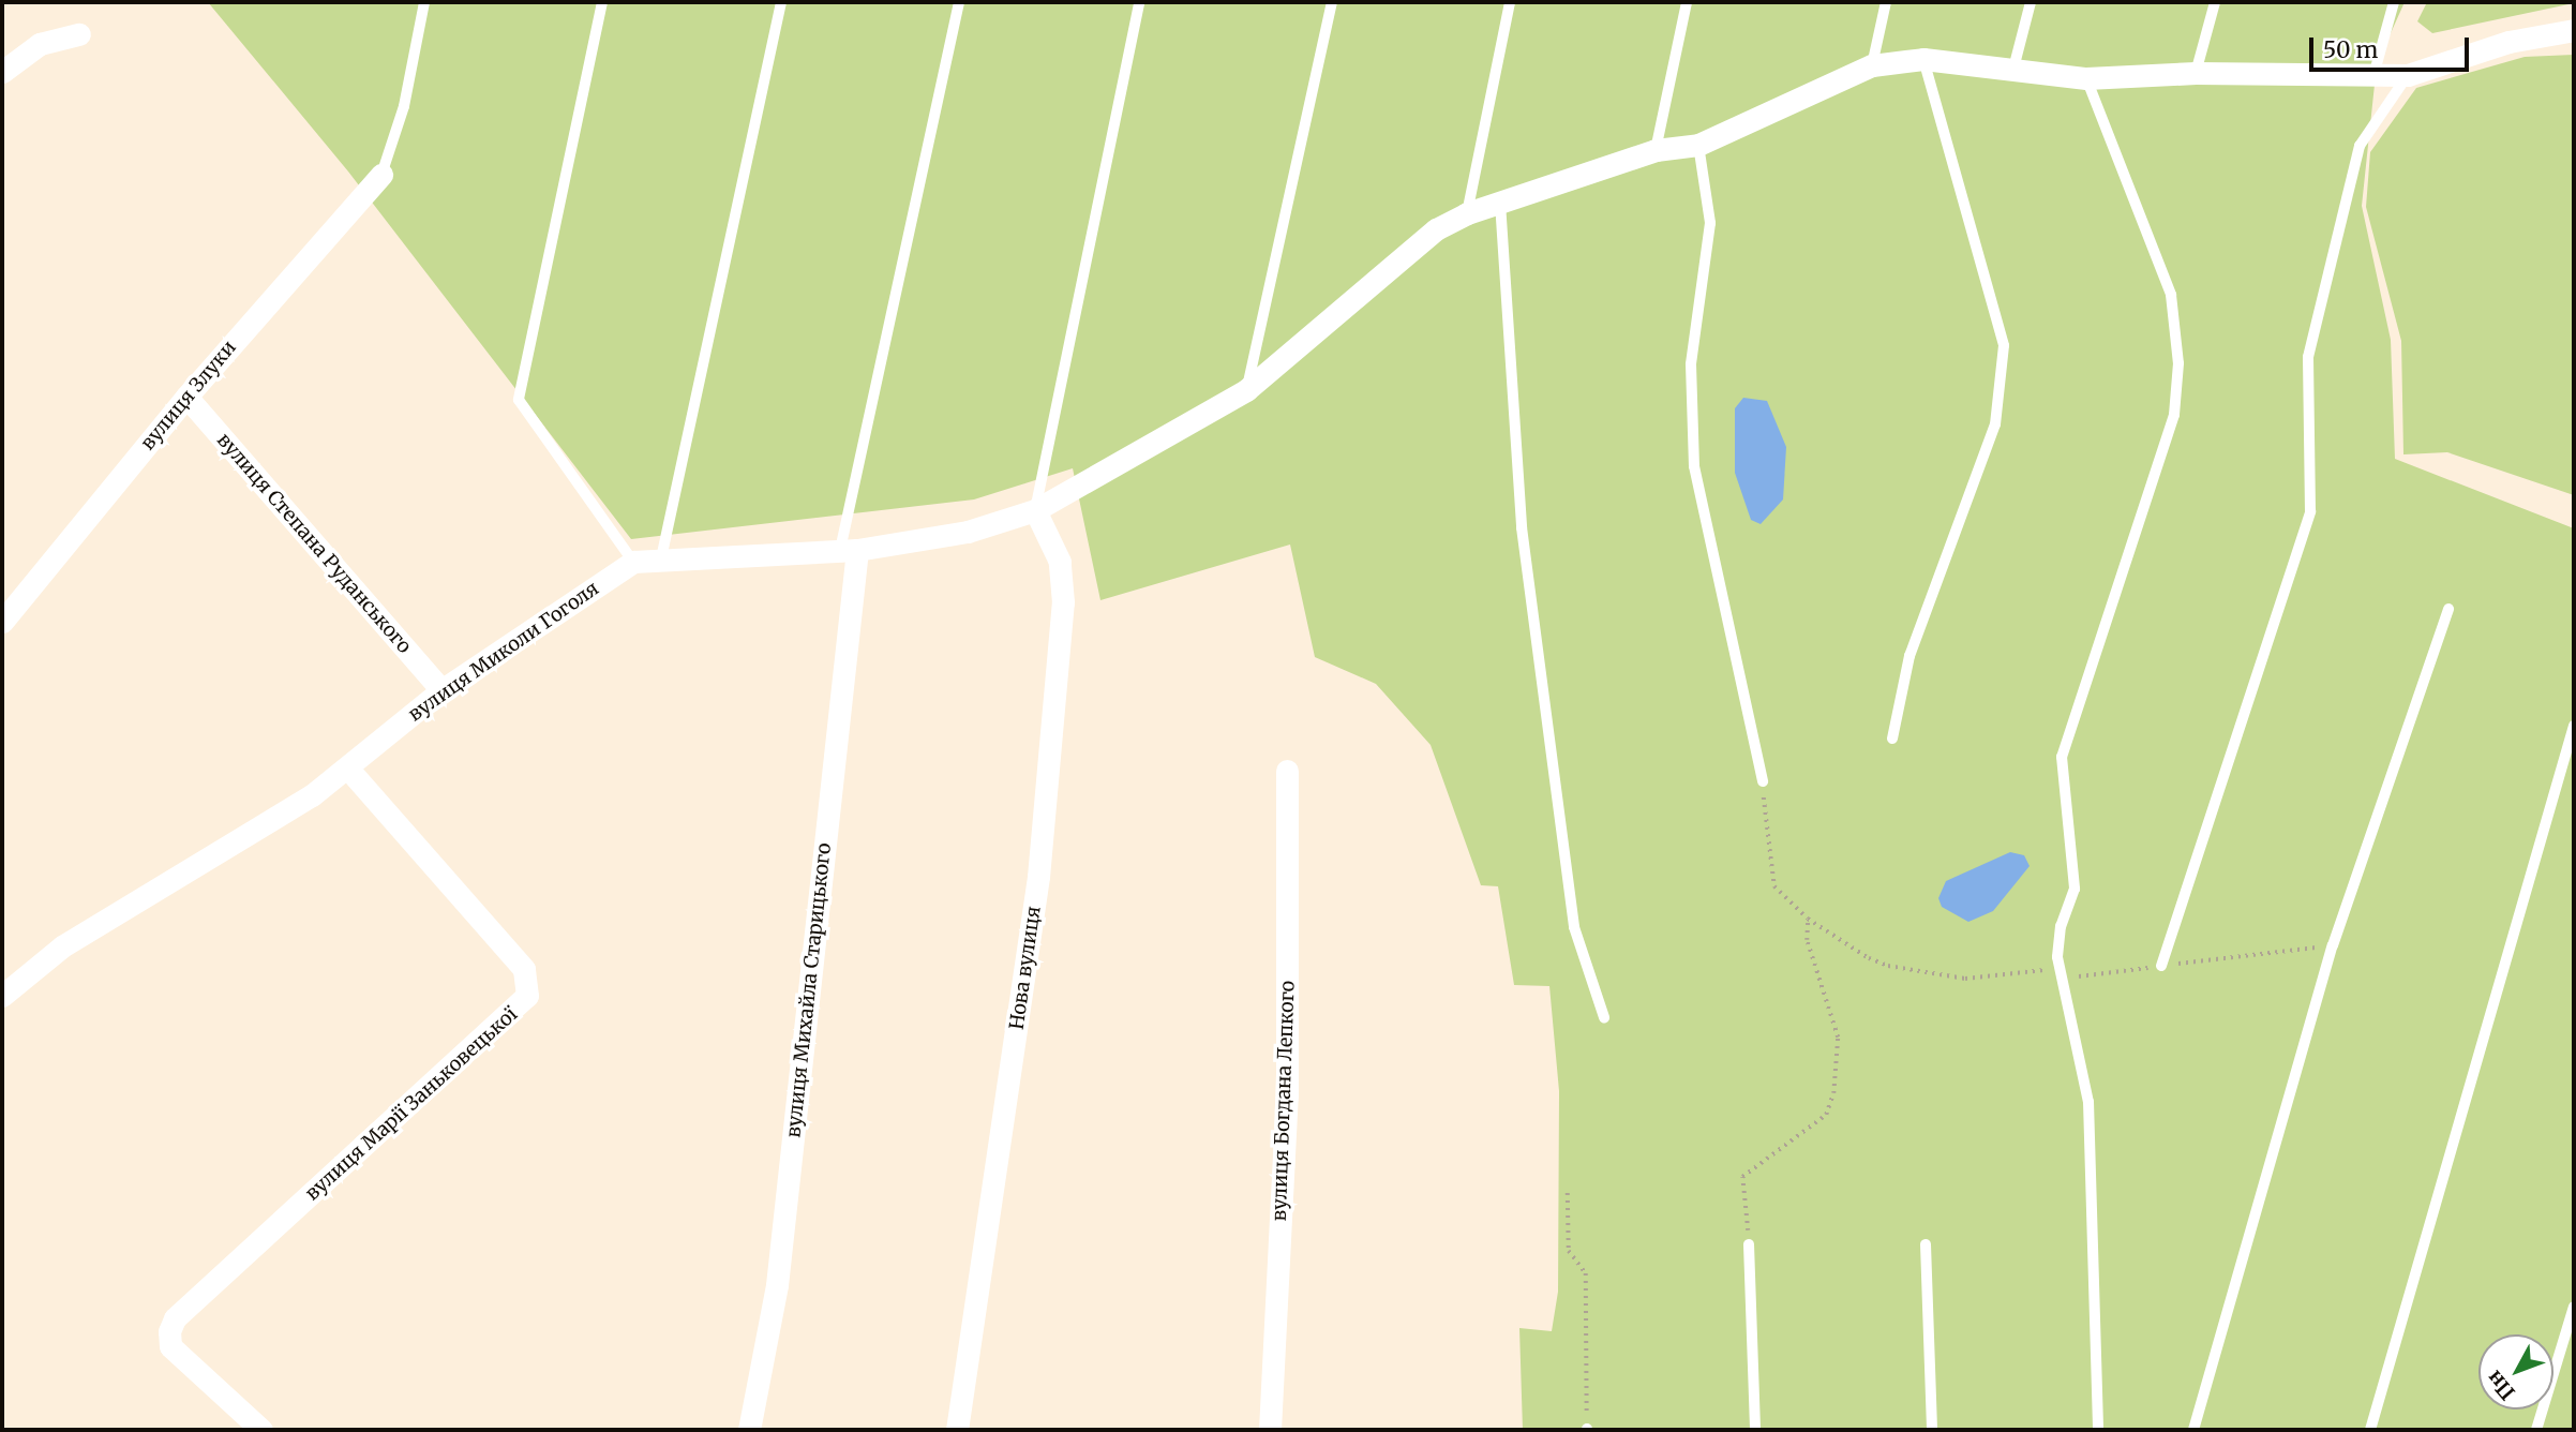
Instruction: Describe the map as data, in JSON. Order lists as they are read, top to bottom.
{
  "streets": {
    "street": [
      "вулиця Злуки",
      "вулиця Степана Руданського",
      "вулиця Миколи Гоголя",
      "Нова вулиця",
      "вулиця Михайла Старицького",
      "вулиця Богдана Лепкого",
      "вулиця Марії Заньковецької"
    ]
  },
  "crossings": [
    ["вулиця Злуки", "вулиця Степана Руданського"],
    ["вулиця Степана Руданського", "вулиця Миколи Гоголя"],
    ["вулиця Миколи Гоголя", "Нова вулиця"],
    ["вулиця Миколи Гоголя", "вулиця Михайла Старицького"],
    ["вулиця Миколи Гоголя", "вулиця Марії Заньковецької"]
  ],
  "scale_bar": "50 m",
  "north": "bottom left"
}
